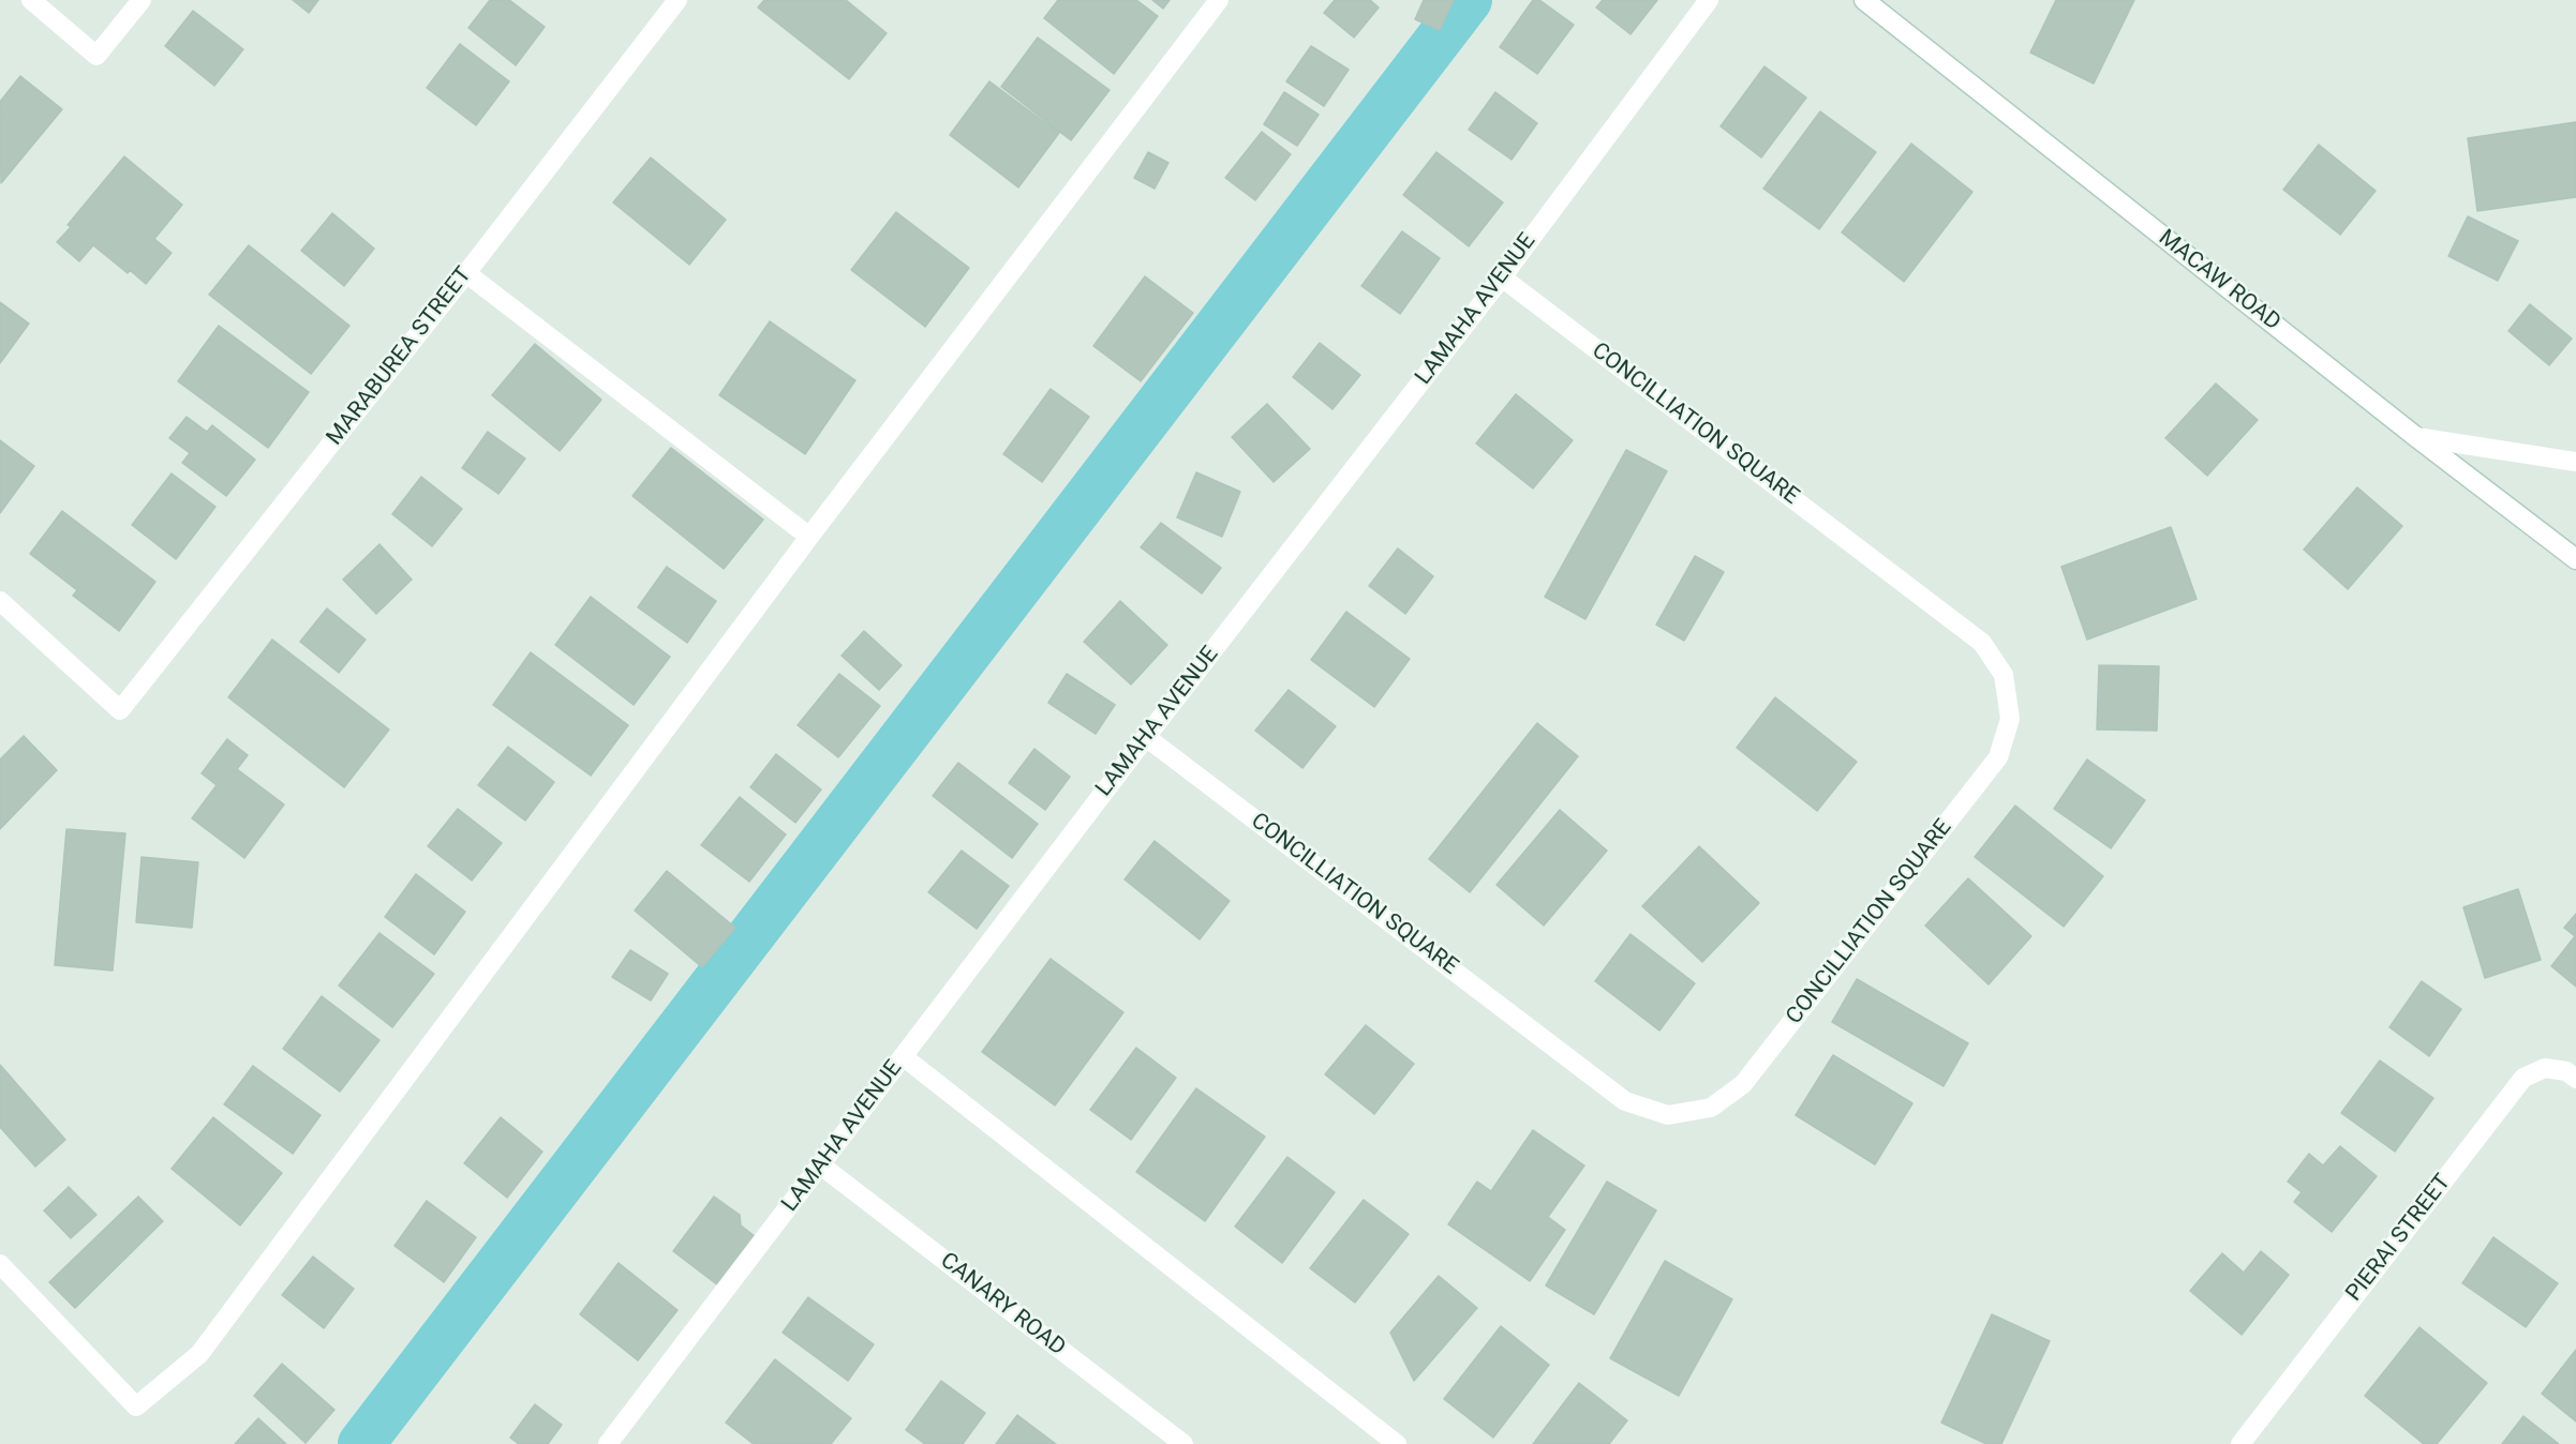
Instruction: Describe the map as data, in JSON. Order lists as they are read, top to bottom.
{
  "streets": {
    "street": [
      "MACAW ROAD",
      "LAMAHA AVENUE",
      "MARABUREA STREET",
      "CONCILLIATION SQUARE",
      "PIERAI STREET",
      "CANARY ROAD"
    ]
  },
  "crossings": [
    ["LAMAHA AVENUE", "CONCILLIATION SQUARE"],
    ["LAMAHA AVENUE", "CANARY ROAD"]
  ]
}
